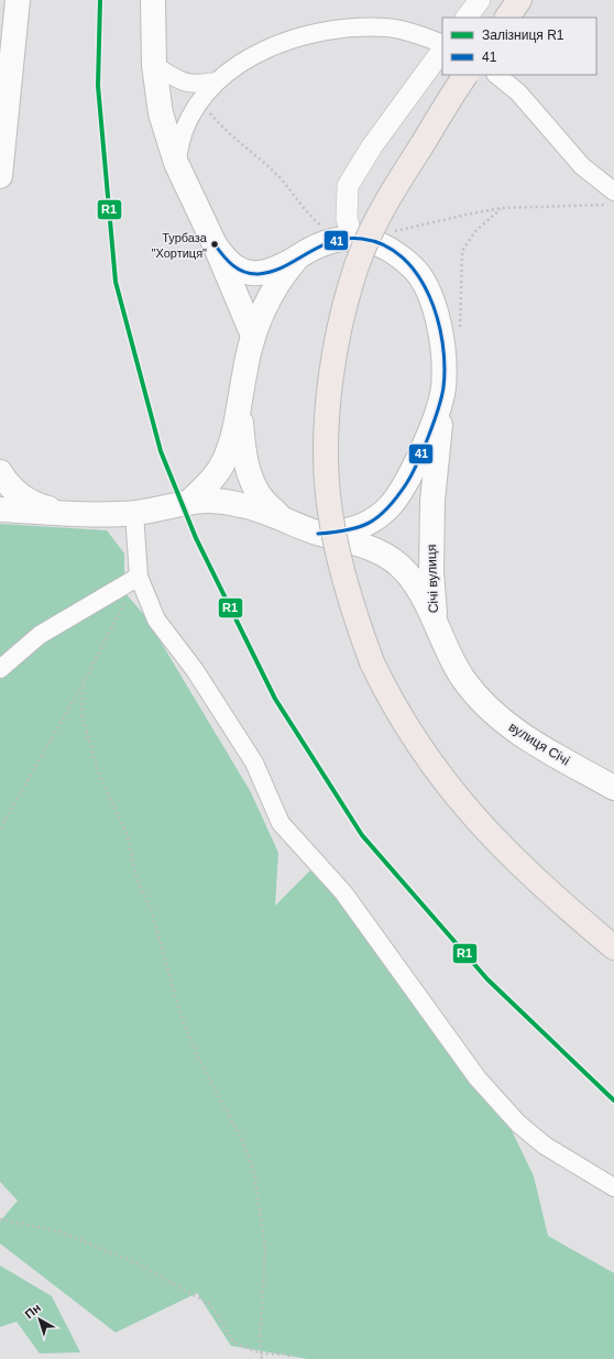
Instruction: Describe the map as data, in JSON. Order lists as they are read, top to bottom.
{
  "streets": {
    "main road": ["Січі вулиця", "вулиця Січі"]
  },
  "crossings": [
    ["Січі вулиця", "вулиця Січі"]
  ],
  "places": ["Турбаза \"Хортиця\""],
  "lines": ["rail line R1", "transit line 41"],
  "legend": ["Залізниця R1", "41"],
  "north": "top left"
}
